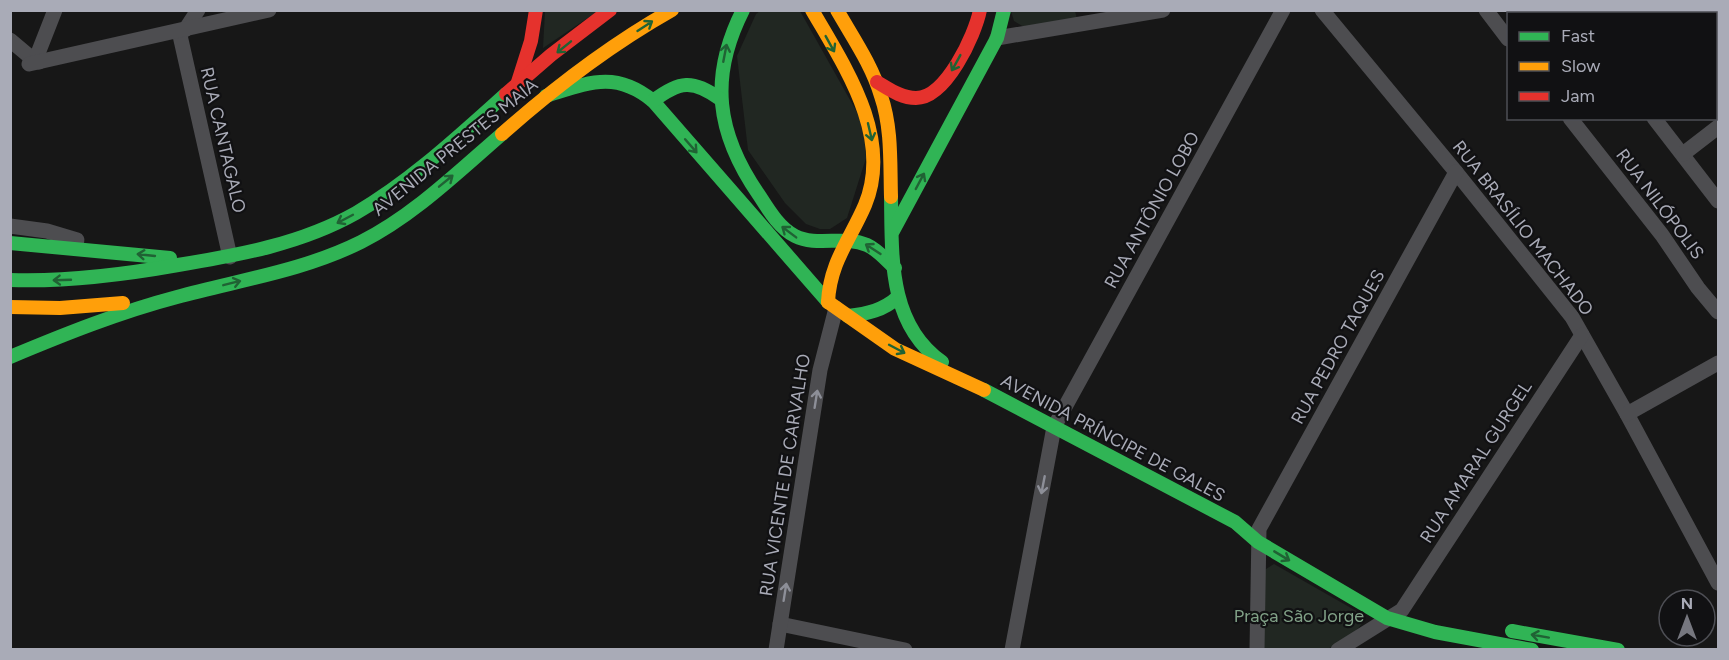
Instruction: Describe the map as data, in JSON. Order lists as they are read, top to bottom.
{
  "streets": {
    "highway": ["AVENIDA PRESTES MAIA", "AVENIDA PRÍNCIPE DE GALES"],
    "street": [
      "RUA CANTAGALO",
      "RUA NILÓPOLIS",
      "RUA ANTÔNIO LOBO",
      "RUA BRASÍLIO MACHADO",
      "RUA PEDRO TAQUES",
      "RUA AMARAL GURGEL",
      "RUA VICENTE DE CARVALHO"
    ]
  },
  "crossings": [
    ["RUA CANTAGALO", "AVENIDA PRESTES MAIA"],
    ["AVENIDA PRESTES MAIA", "AVENIDA PRÍNCIPE DE GALES"],
    ["RUA ANTÔNIO LOBO", "AVENIDA PRÍNCIPE DE GALES"],
    ["RUA BRASÍLIO MACHADO", "RUA PEDRO TAQUES"],
    ["RUA BRASÍLIO MACHADO", "RUA AMARAL GURGEL"],
    ["RUA PEDRO TAQUES", "AVENIDA PRÍNCIPE DE GALES"],
    ["AVENIDA PRÍNCIPE DE GALES", "RUA AMARAL GURGEL"],
    ["AVENIDA PRÍNCIPE DE GALES", "RUA VICENTE DE CARVALHO"]
  ],
  "one_way": ["RUA VICENTE DE CARVALHO"],
  "parks": ["Praça São Jorge"],
  "legend": ["Fast", "Slow", "Jam"],
  "north": "top"
}
